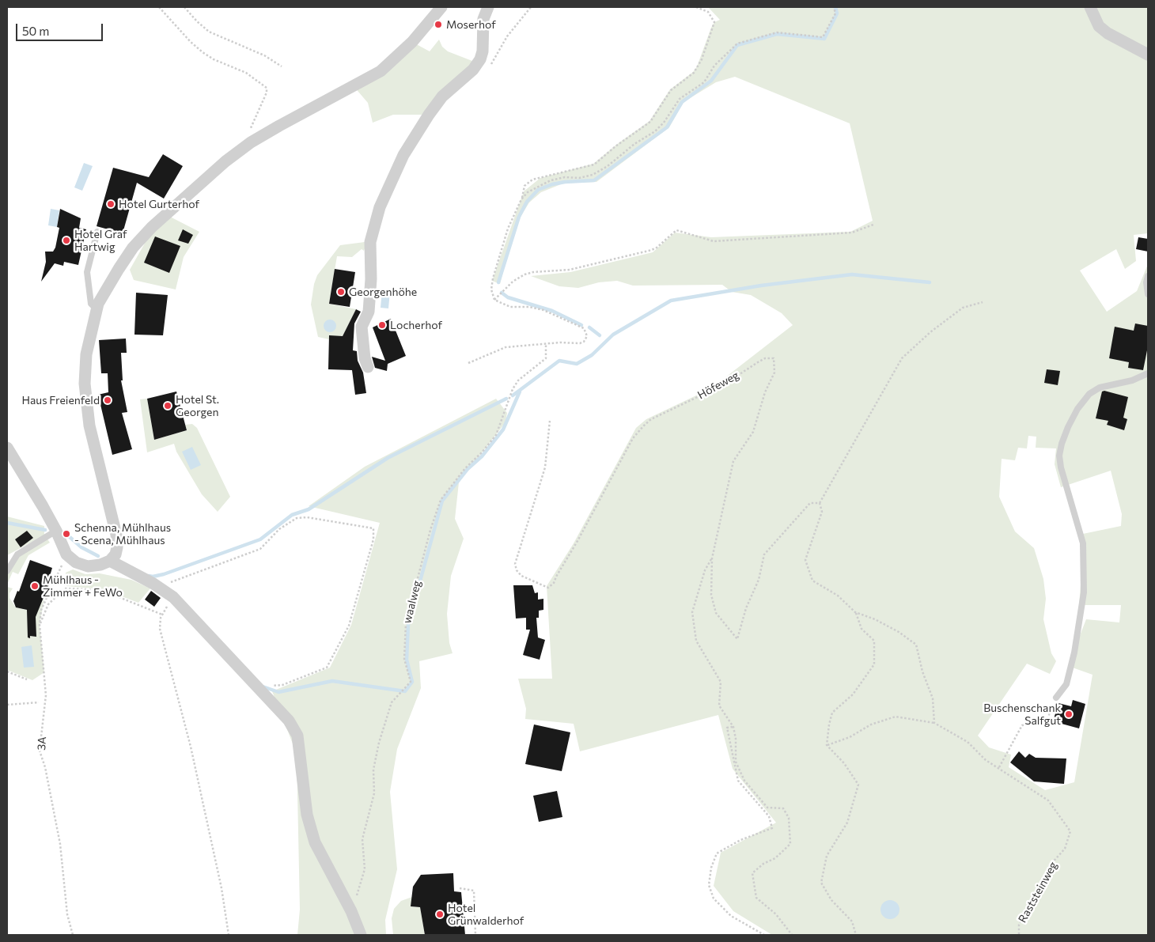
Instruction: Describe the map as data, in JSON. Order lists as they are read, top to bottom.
{
  "streets": {
    "path": [
      "Höfeweg",
      "waalweg",
      "3A",
      "Raststeinweg"
    ]
  },
  "places": [
    "Moserhof",
    "Hotel Gurterhof",
    "Hotel Graf Hartwig",
    "Georgenhöhe",
    "Locherhof",
    "Haus Freienfeld",
    "Hotel St. Georgen",
    "Schenna, Mühlhaus - Scena, Mühlhaus",
    "Mühlhaus - Zimmer + FeWo",
    "Buschenschank Salfgut",
    "Hotel Grünwalderhof"
  ],
  "scale_bar": "50 m"
}
